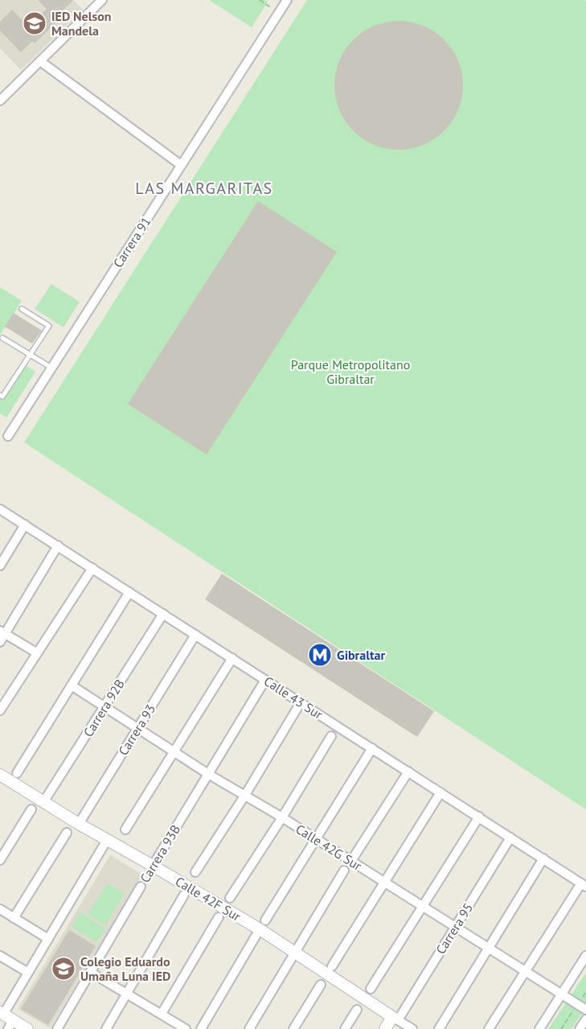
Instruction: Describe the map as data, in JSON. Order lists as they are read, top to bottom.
{
  "streets": {
    "street": [
      "Carrera 91",
      "Calle 43 Sur",
      "Carrera 92B",
      "Carrera 93",
      "Calle 42G Sur",
      "Carrera 93B",
      "Calle 42F Sur",
      "Carrera 95"
    ]
  },
  "crossings": [
    ["Calle 43 Sur", "Carrera 92B"],
    ["Calle 43 Sur", "Carrera 93"],
    ["Calle 43 Sur", "Carrera 93B"],
    ["Calle 43 Sur", "Carrera 95"],
    ["Carrera 92B", "Calle 42G Sur"],
    ["Carrera 92B", "Calle 42F Sur"],
    ["Carrera 93", "Calle 42G Sur"],
    ["Carrera 93", "Calle 42F Sur"],
    ["Calle 42G Sur", "Carrera 93B"],
    ["Calle 42G Sur", "Carrera 95"],
    ["Carrera 93B", "Calle 42F Sur"],
    ["Calle 42F Sur", "Carrera 95"]
  ],
  "districts": ["LAS MARGARITAS"],
  "parks": ["Parque Metropolitano Gibraltar"],
  "places": {
    "school or university": ["IED Nelson Mandela", "Colegio Eduardo Umaña Luna IED"],
    "metro station": ["Gibraltar"]
  }
}
